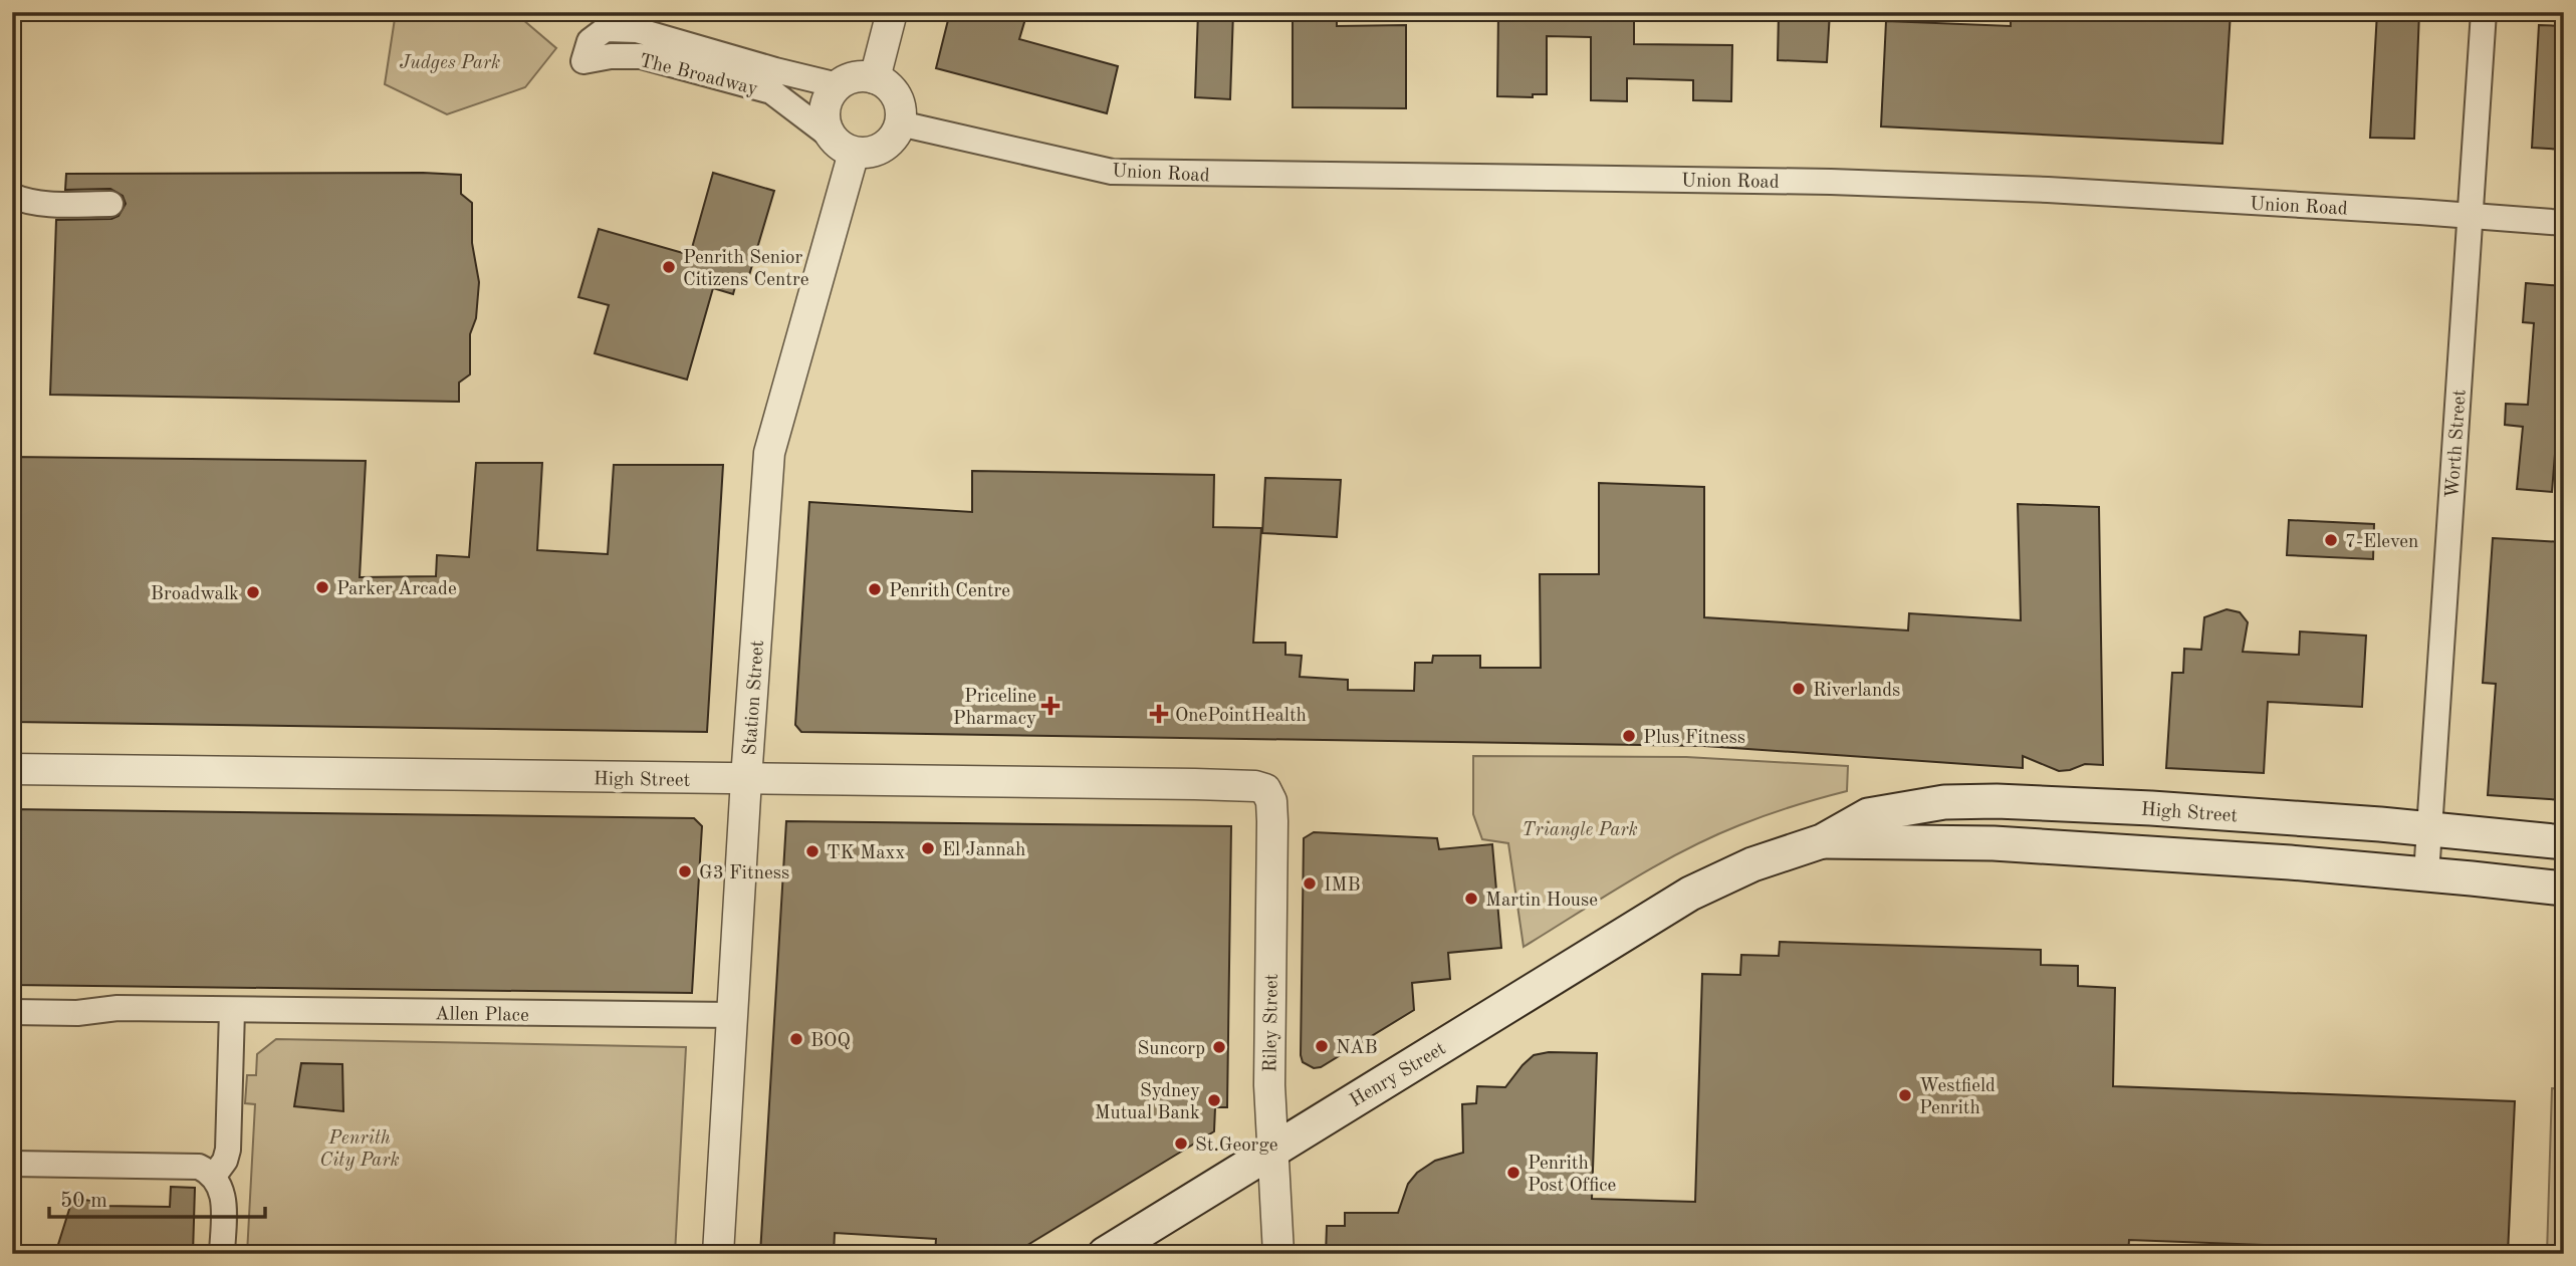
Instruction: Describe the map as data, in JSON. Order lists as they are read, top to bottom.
{
  "streets": {
    "main road": ["High Street", "Henry Street"],
    "street": [
      "The Broadway",
      "Union Road",
      "Worth Street",
      "Station Street",
      "Allen Place",
      "Riley Street"
    ]
  },
  "crossings": [
    ["The Broadway", "Union Road"],
    ["The Broadway", "Station Street"],
    ["Union Road", "Worth Street"],
    ["Union Road", "Station Street"],
    ["Worth Street", "High Street"],
    ["Station Street", "High Street"],
    ["Station Street", "Allen Place"],
    ["High Street", "Riley Street"],
    ["High Street", "Henry Street"],
    ["Riley Street", "Henry Street"]
  ],
  "parks": ["Judges Park", "Triangle Park", "Penrith City Park"],
  "places": {
    "other": [
      "Penrith Senior Citizens Centre",
      "7-Eleven",
      "Parker Arcade",
      "Penrith Centre",
      "Broadwalk",
      "Riverlands",
      "Plus Fitness",
      "El Jannah",
      "TK Maxx",
      "G3 Fitness",
      "IMB",
      "Martin House",
      "BOQ",
      "NAB",
      "Suncorp",
      "Westfield Penrith",
      "Sydney Mutual Bank",
      "St.George",
      "Penrith Post Office"
    ],
    "health": ["Priceline Pharmacy", "OnePointHealth"]
  },
  "scale_bar": "50 m"
}
